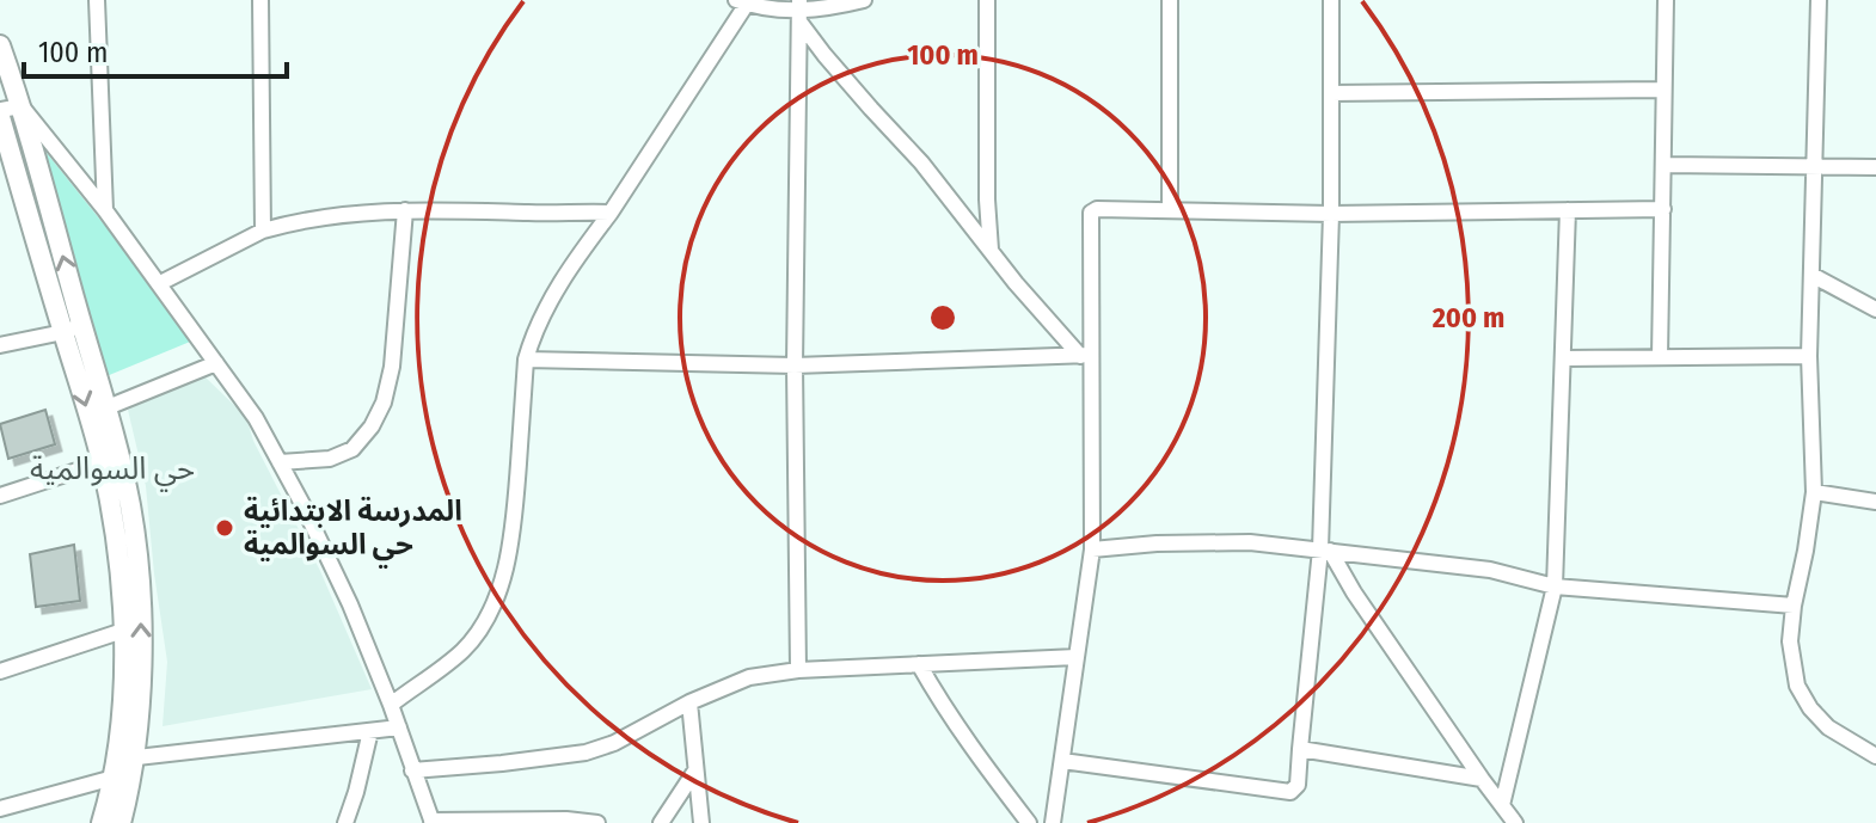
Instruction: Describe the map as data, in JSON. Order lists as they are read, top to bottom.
{
  "districts": ["حي السوالمية"],
  "places": ["المدرسة الابتدائية حي السوالمية"],
  "scale_bar": "100 m",
  "rings": ["100 m", "200 m"]
}
